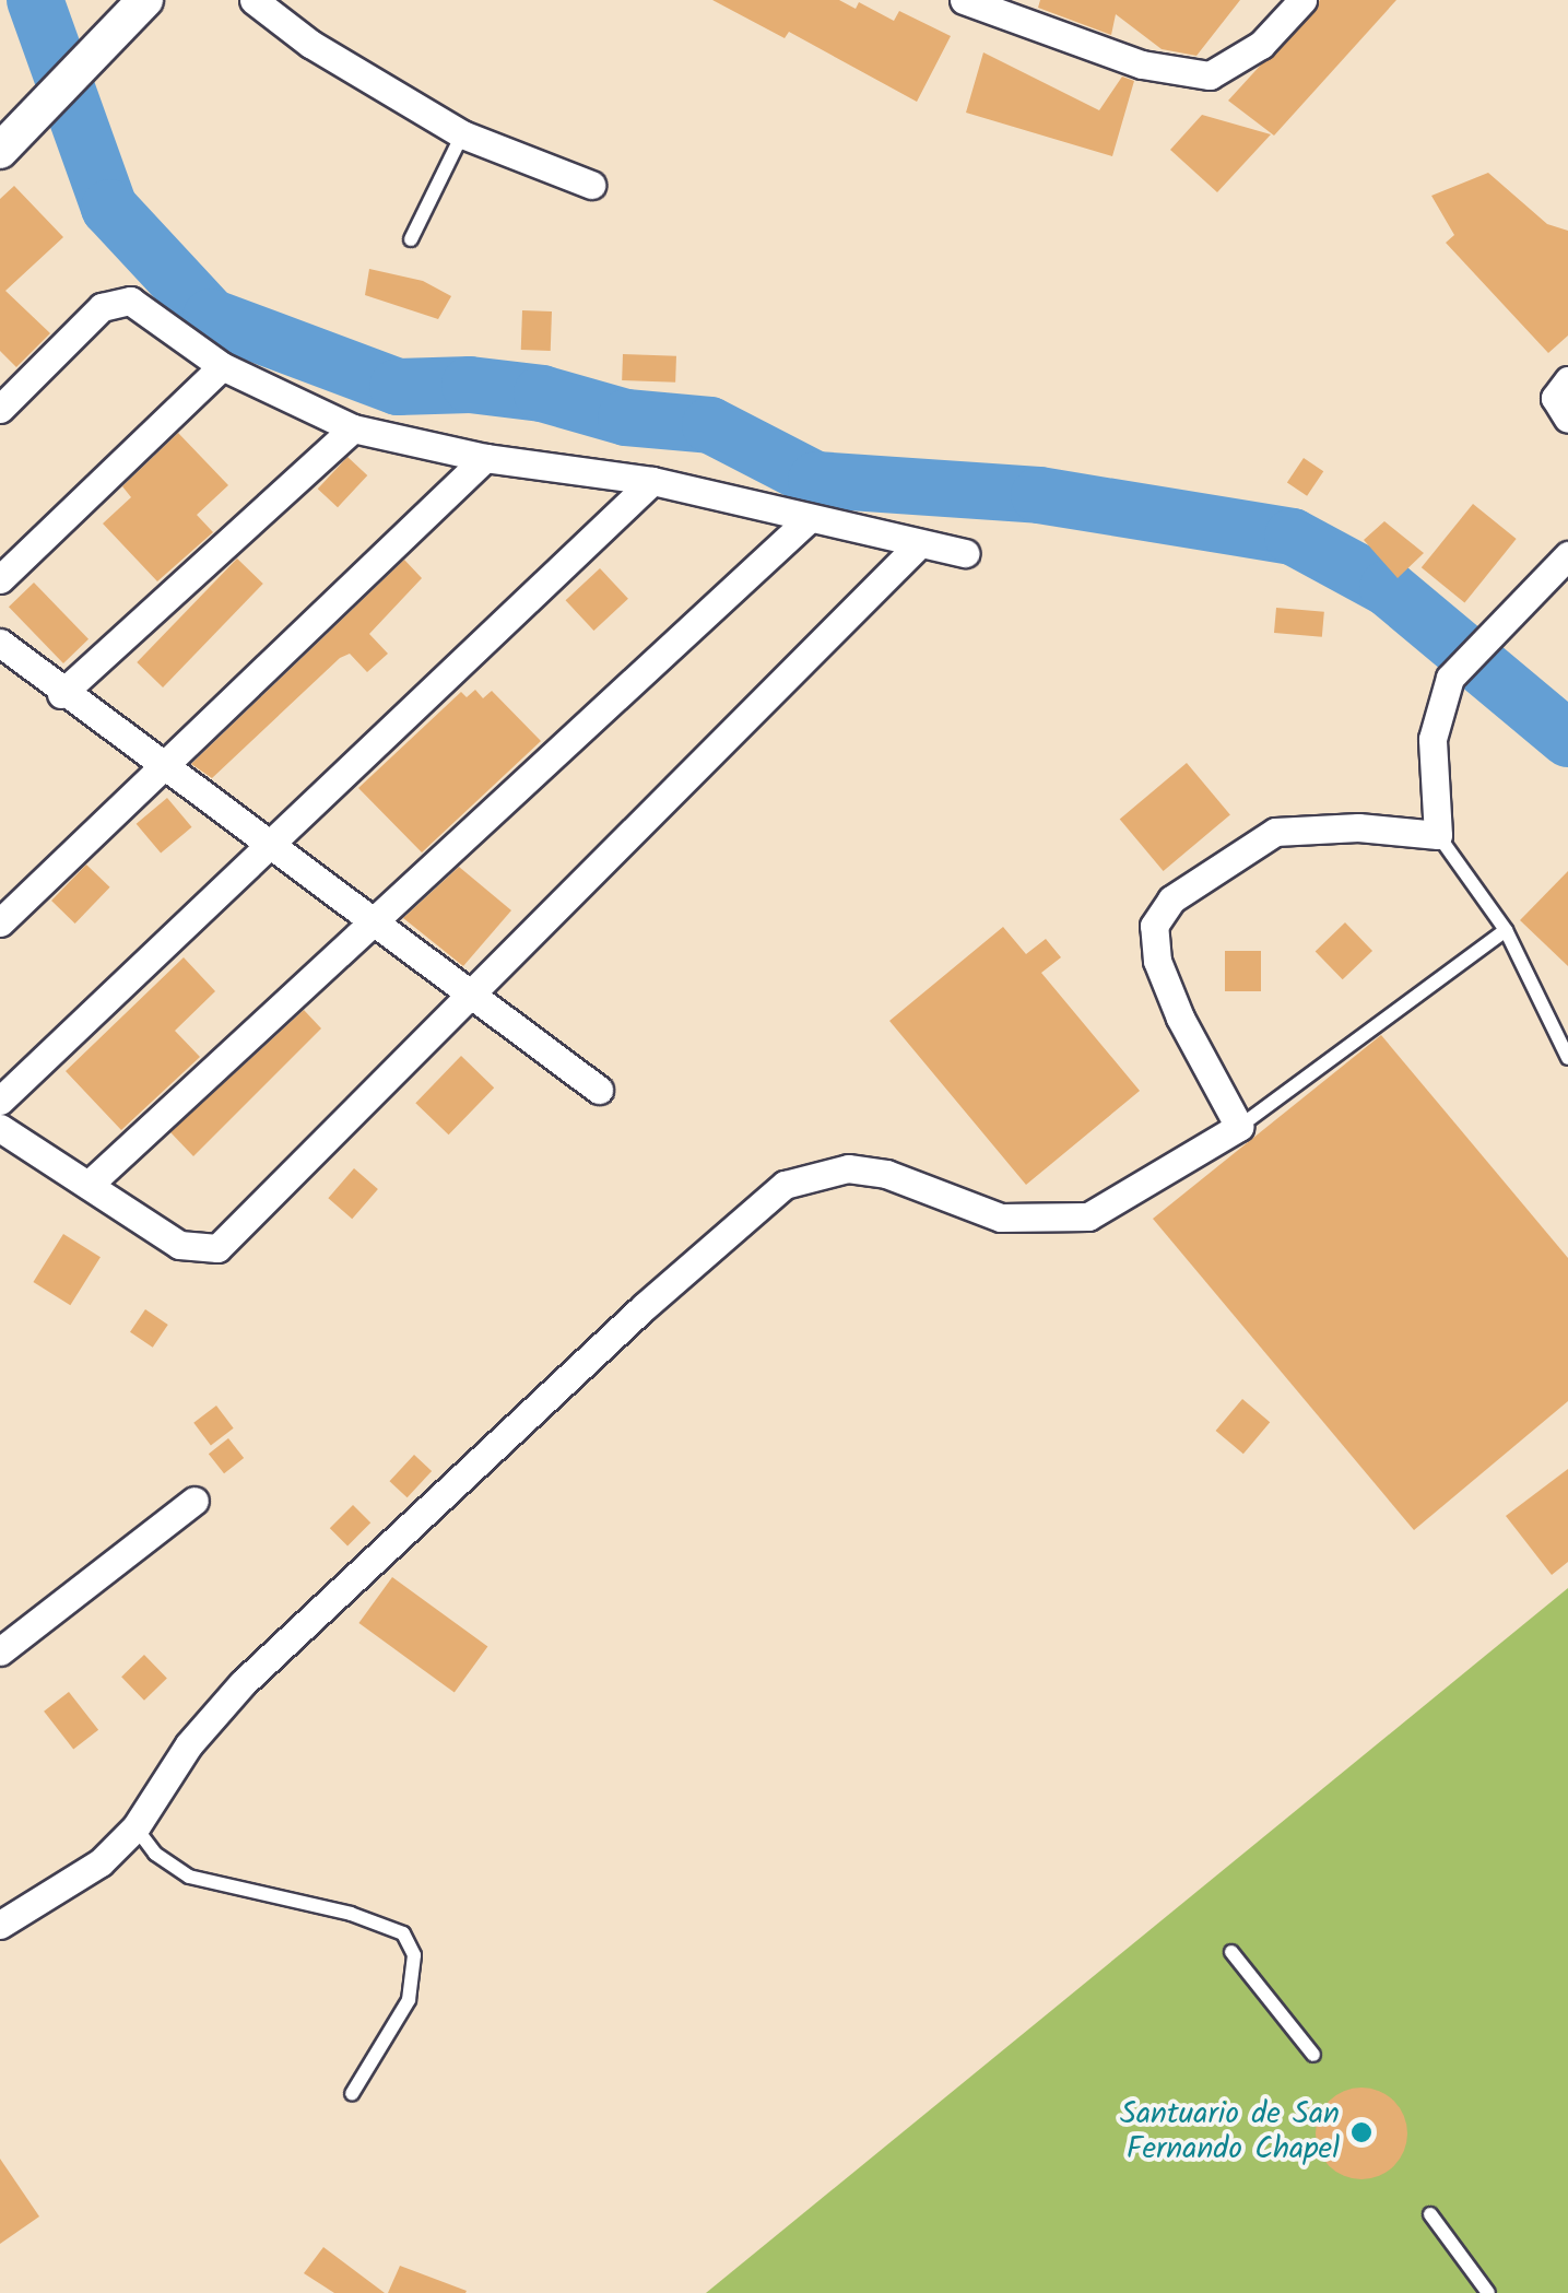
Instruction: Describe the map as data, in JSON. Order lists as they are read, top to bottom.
{
  "places": ["Santuario de San Fernando Chapel"]
}
